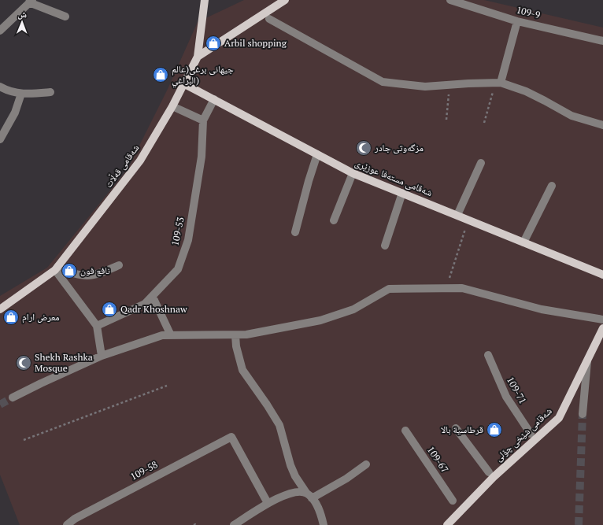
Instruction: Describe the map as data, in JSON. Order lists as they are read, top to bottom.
{
  "streets": {
    "main road": ["شەقامی قەڵات", "شەقامی مستەفا عوزێری", "شەقامی شێخی چۆلی"],
    "street": [
      "109-9",
      "109-53",
      "109-71",
      "109-67",
      "109-58"
    ]
  },
  "crossings": [
    ["شەقامی قەڵات", "شەقامی مستەفا عوزێری"],
    ["شەقامی مستەفا عوزێری", "109-53"]
  ],
  "places": {
    "shop": [
      "Arbil shopping",
      "جیهانی برغی(عالم البراغي)",
      "نافع فون",
      "Qadr Khoshnaw",
      "معرض ارام",
      "قرطاسية بالا"
    ],
    "mosque": ["مزگەوتی جادر", "Shekh Rashka Mosque"]
  },
  "north": "top"
}
